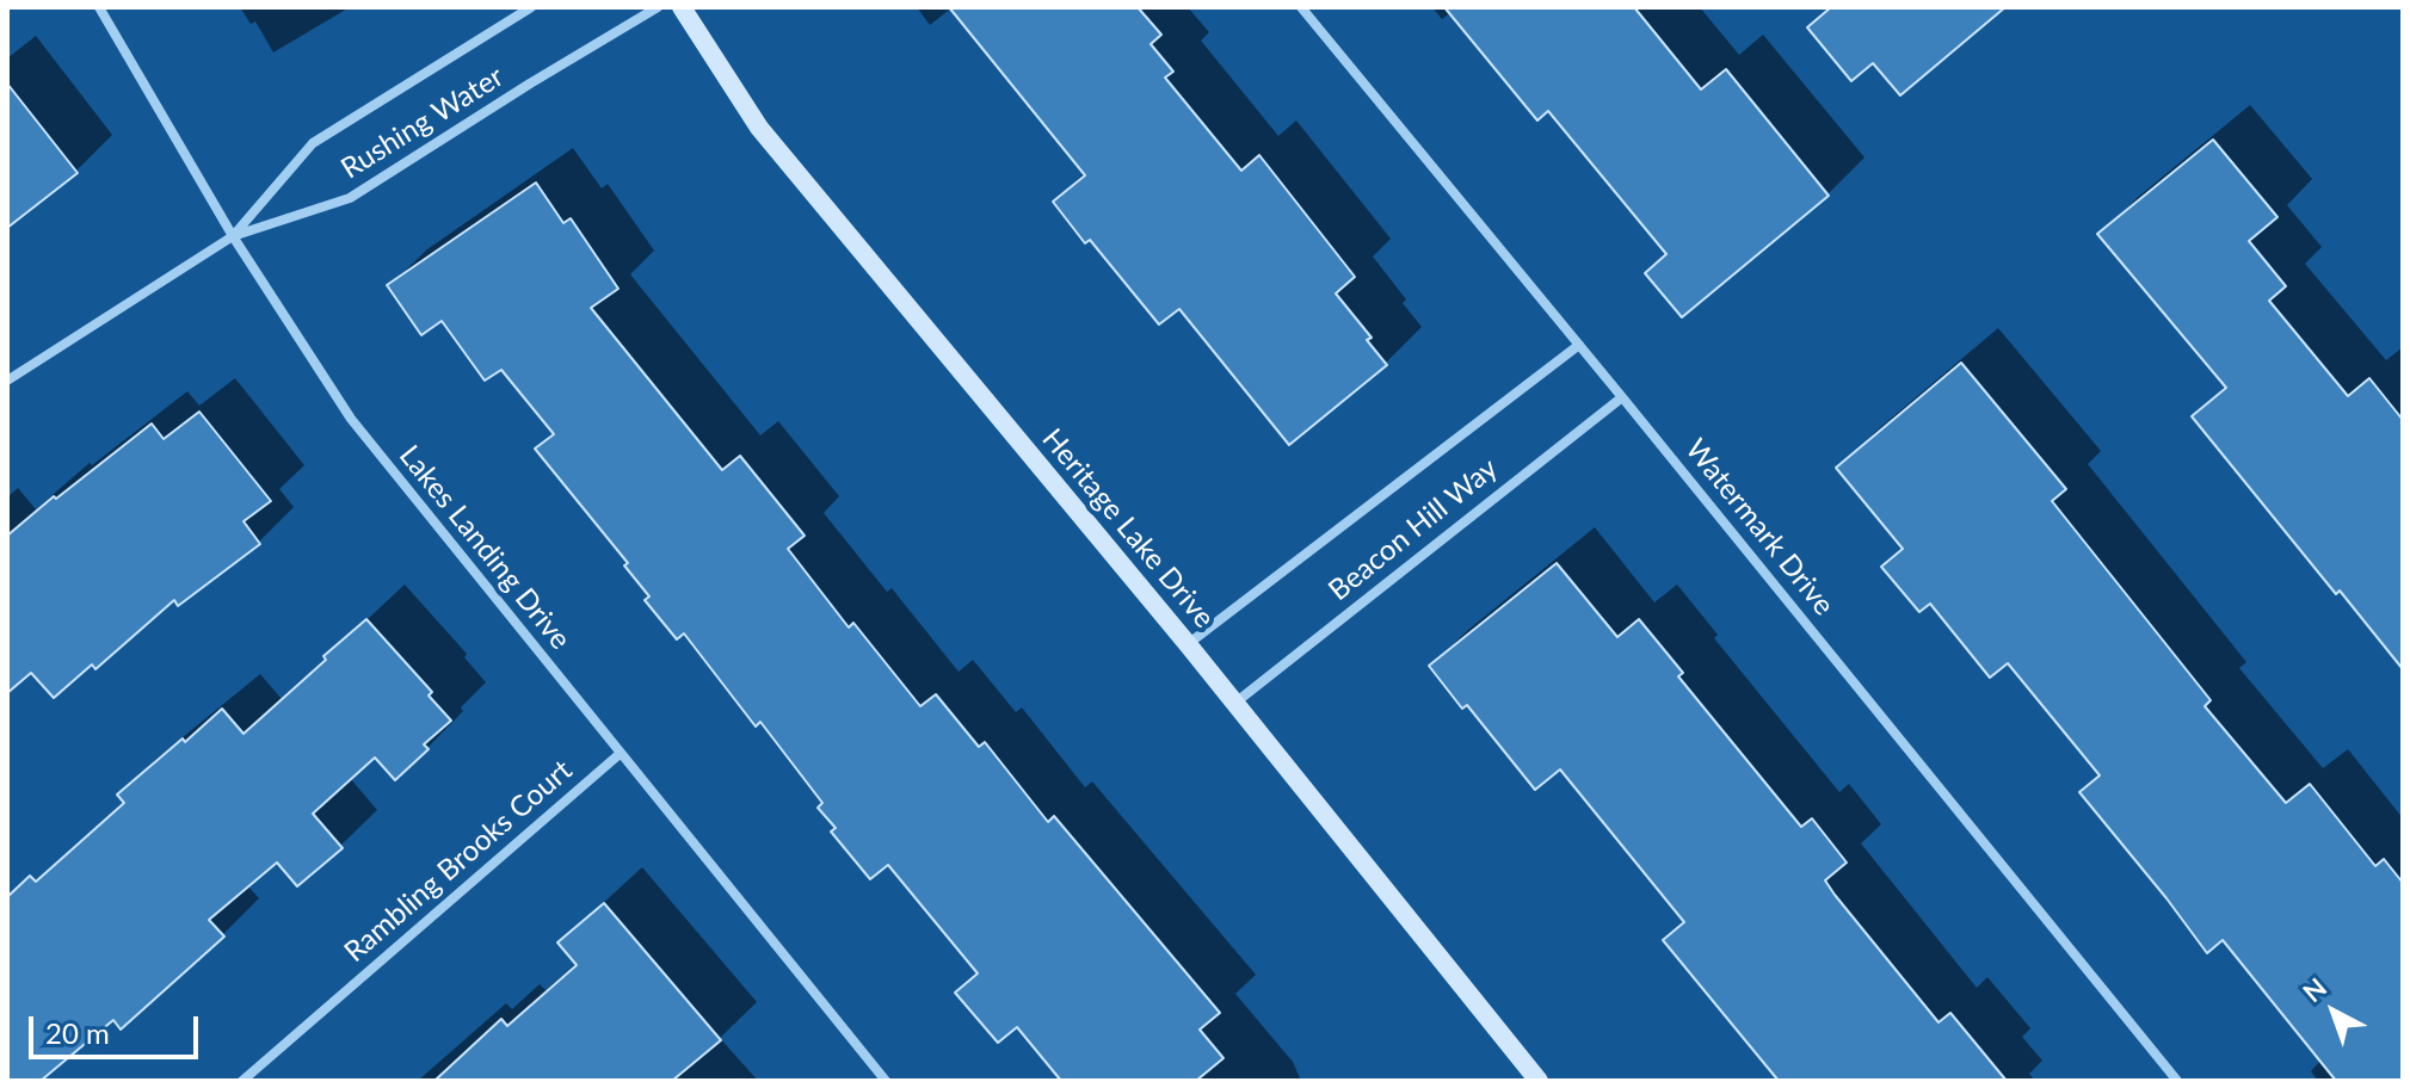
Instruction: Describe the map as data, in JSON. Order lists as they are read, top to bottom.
{
  "streets": {
    "street": [
      "Rushing Water",
      "Watermark Drive",
      "Heritage Lake Drive",
      "Beacon Hill Way",
      "Lakes Landing Drive",
      "Rambling Brooks Court"
    ]
  },
  "crossings": [
    ["Rushing Water", "Lakes Landing Drive"],
    ["Watermark Drive", "Beacon Hill Way"],
    ["Heritage Lake Drive", "Beacon Hill Way"],
    ["Lakes Landing Drive", "Rambling Brooks Court"]
  ],
  "scale_bar": "20 m",
  "north": "top left"
}
